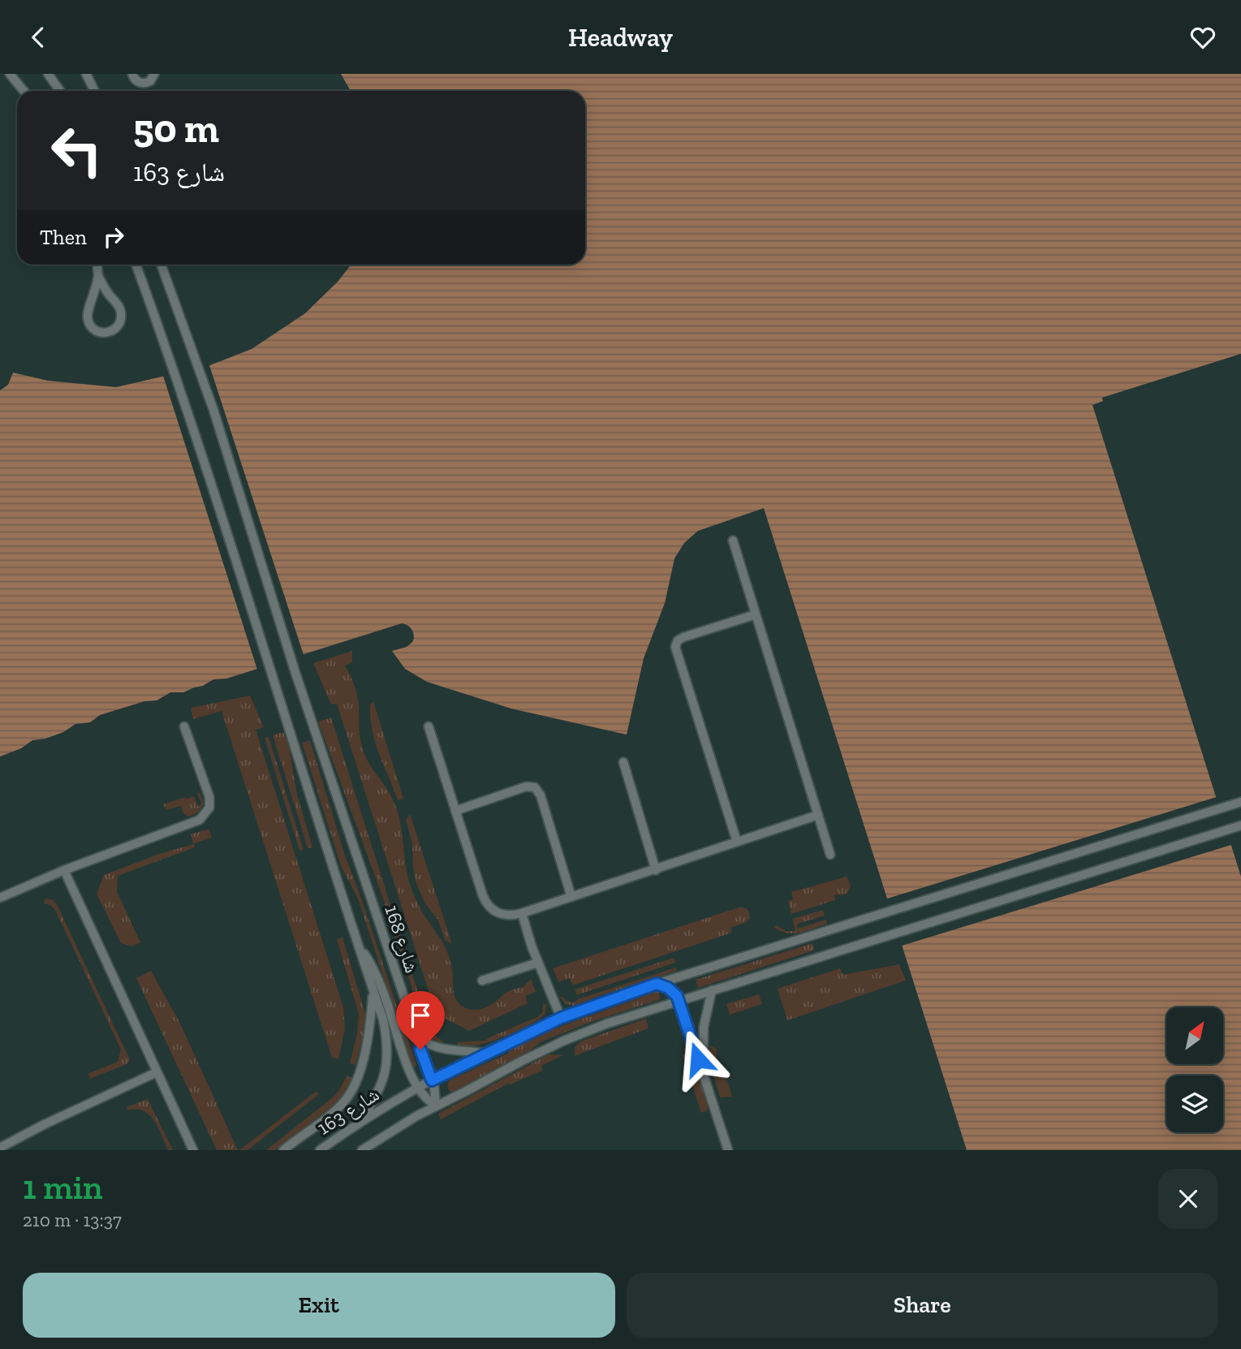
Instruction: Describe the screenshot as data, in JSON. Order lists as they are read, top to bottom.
{
  "streets": {
    "street": ["شارع 168", "شارع 163"]
  },
  "crossings": [
    ["شارع 168", "شارع 163"]
  ],
  "north": "top right",
  "page": {
    "header": "Headway",
    "turn": ["50 m", "شارع 163"],
    "then": "Then",
    "heading": ["1 min", "210 m · 13:37"],
    "buttons": ["Exit", "Share"]
  }
}
